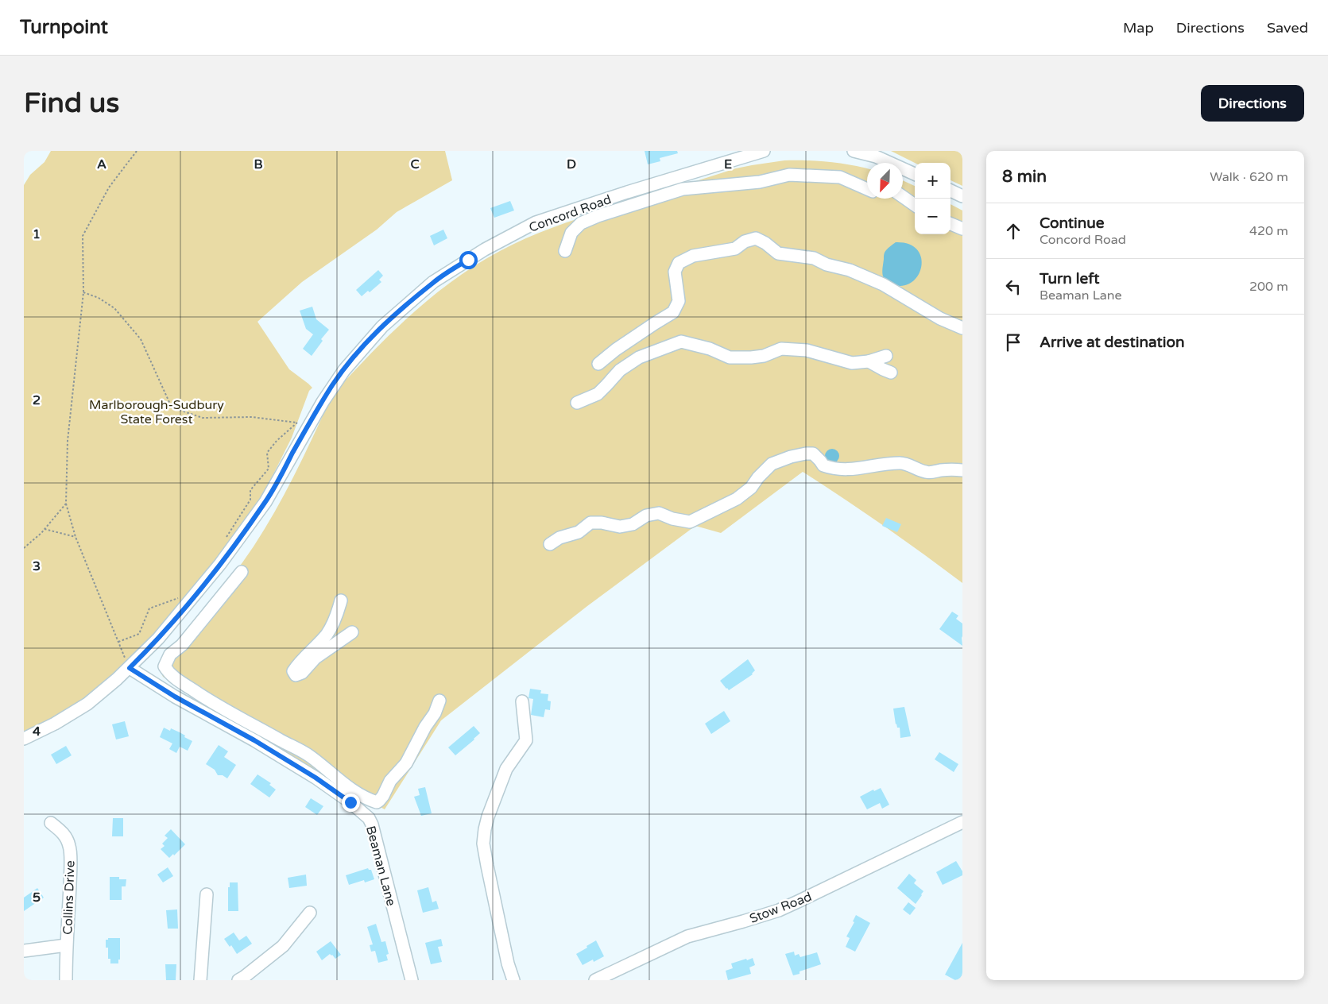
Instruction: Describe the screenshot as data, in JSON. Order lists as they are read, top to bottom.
{
  "streets": {
    "street": [
      "Concord Road",
      "Beaman Lane",
      "Collins Drive",
      "Stow Road"
    ]
  },
  "crossings": [
    ["Concord Road", "Beaman Lane"]
  ],
  "parks": ["Marlborough-Sudbury State Forest"],
  "north": "bottom left",
  "page": {
    "header": "Turnpoint",
    "nav": ["Map", "Directions", "Saved"],
    "buttons": "Directions",
    "title": "Find us",
    "heading": ["8 min", "Walk · 620 m"],
    "map_buttons": ["+", "−"],
    "list": [
      ["Continue", "Concord Road", "420 m"],
      ["Turn left", "Beaman Lane", "200 m"],
      "Arrive at destination"
    ]
  },
  "grid": {
    "columns": [
      "A",
      "B",
      "C",
      "D",
      "E"
    ],
    "rows": [
      "1",
      "2",
      "3",
      "4",
      "5"
    ]
  }
}
